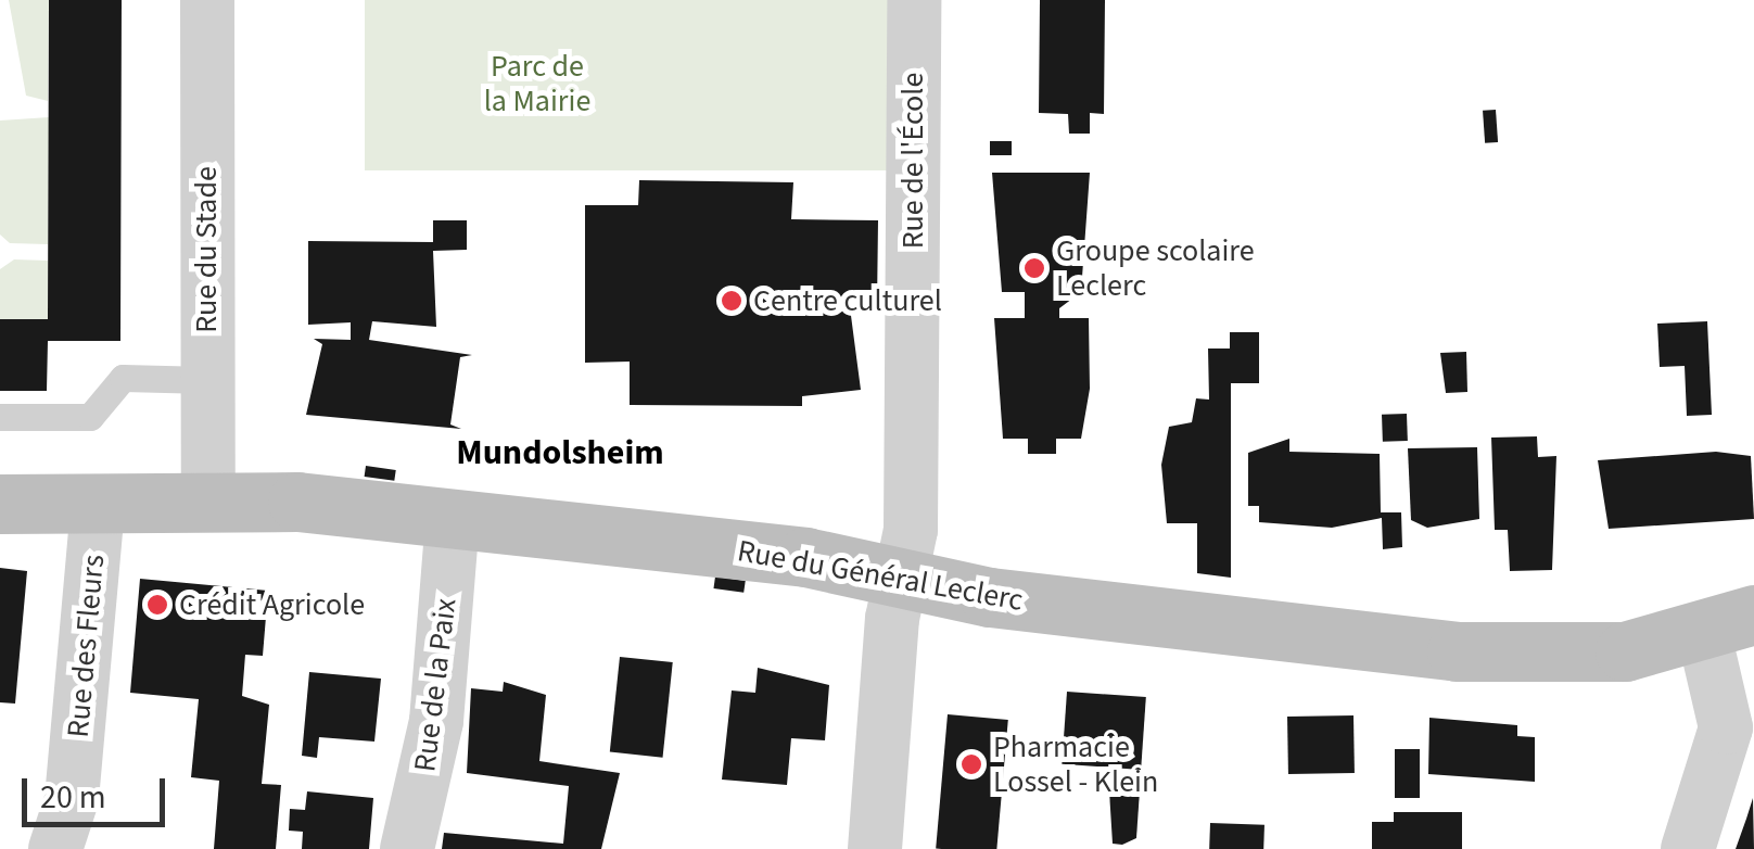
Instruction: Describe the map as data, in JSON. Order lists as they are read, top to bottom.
{
  "streets": {
    "street": [
      "Rue de l'École",
      "Rue du Stade",
      "Rue du Général Leclerc",
      "Rue des Fleurs",
      "Rue de la Paix"
    ]
  },
  "crossings": [
    ["Rue de l'École", "Rue du Général Leclerc"],
    ["Rue du Stade", "Rue du Général Leclerc"],
    ["Rue du Général Leclerc", "Rue des Fleurs"],
    ["Rue du Général Leclerc", "Rue de la Paix"]
  ],
  "districts": ["Mundolsheim"],
  "parks": ["Parc de la Mairie"],
  "places": [
    "Groupe scolaire Leclerc",
    "Centre culturel",
    "Crédit Agricole",
    "Pharmacie Lossel - Klein"
  ],
  "scale_bar": "20 m"
}
